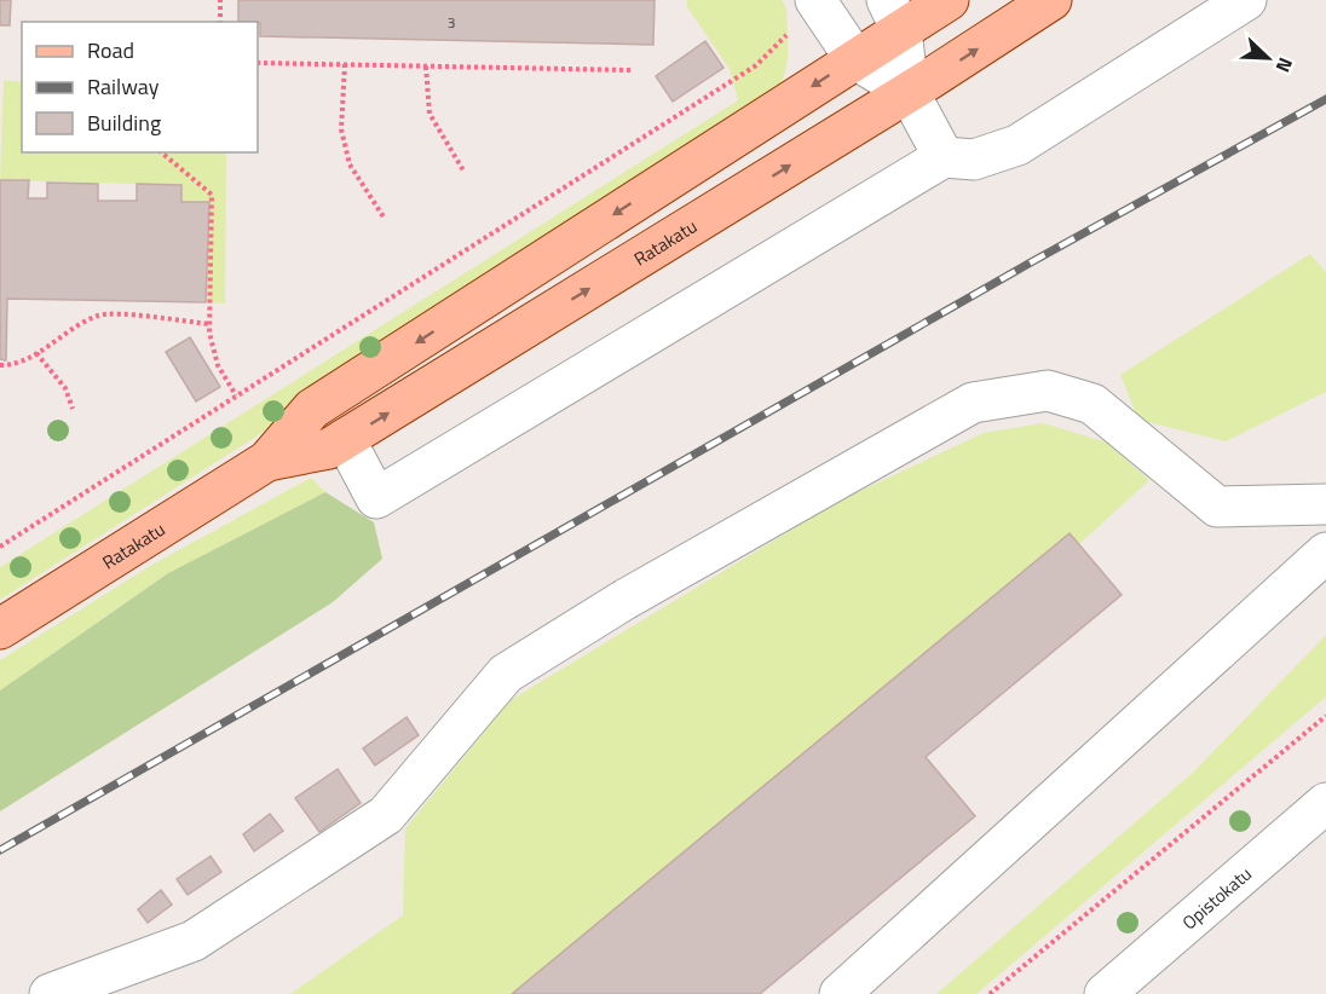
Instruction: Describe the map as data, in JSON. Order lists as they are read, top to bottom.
{
  "streets": {
    "main road": ["Ratakatu"],
    "street": ["Opistokatu"]
  },
  "house_numbers": ["3"],
  "legend": ["Road", "Railway", "Building"],
  "north": "bottom right"
}
